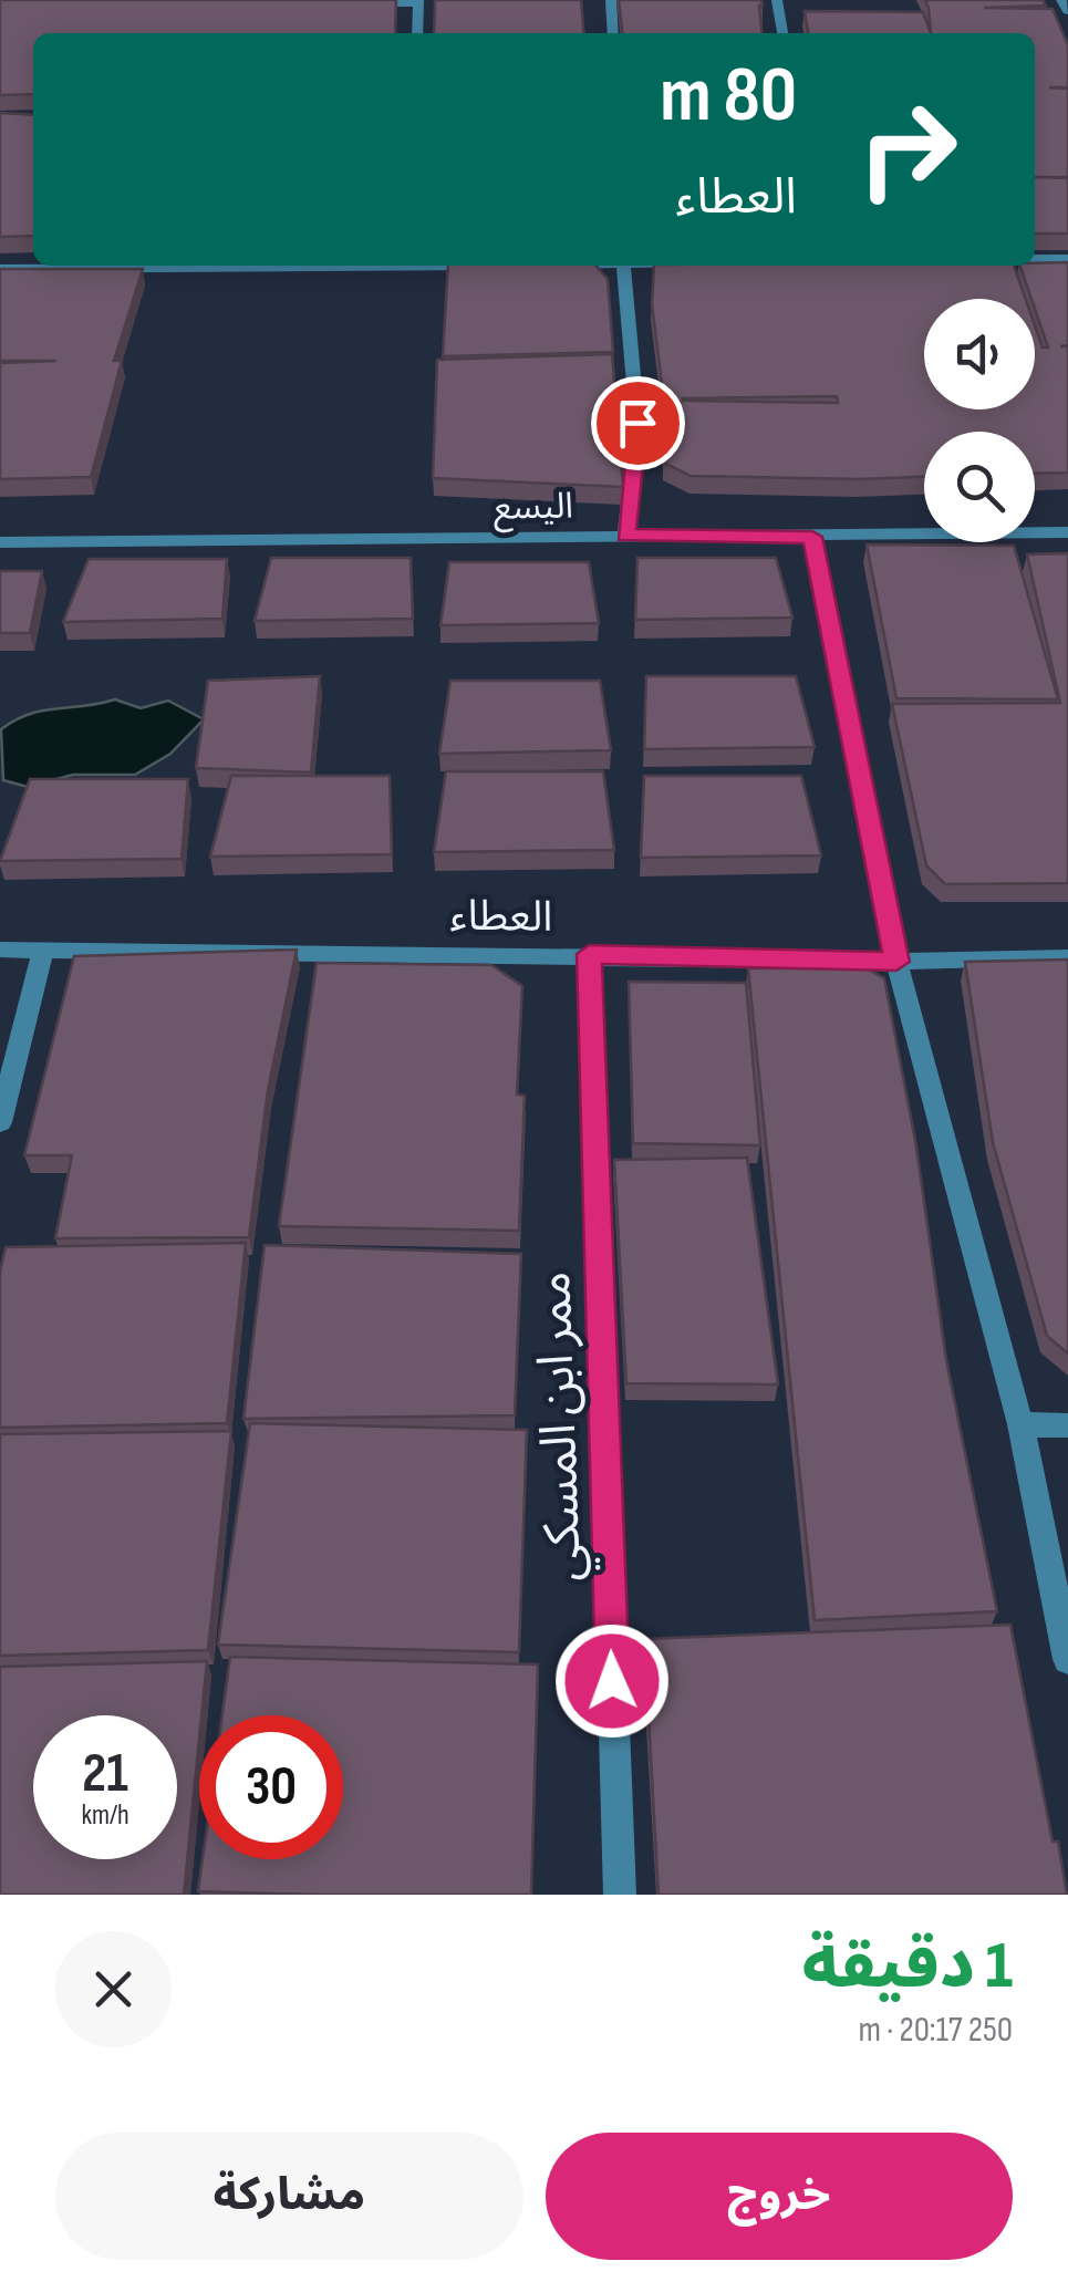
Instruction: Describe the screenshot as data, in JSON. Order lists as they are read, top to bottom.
{
  "streets": {
    "street": ["اليسع", "العطاء", "ممر ابن المسكي"]
  },
  "crossings": [
    ["العطاء", "ممر ابن المسكي"]
  ],
  "page": {
    "turn": ["80 m", "العطاء"],
    "speed": "21 km/h",
    "limit": "30",
    "heading": ["1 دقيقة", "250 m · 20:17"],
    "buttons": ["خروج", "مشاركة"]
  }
}
